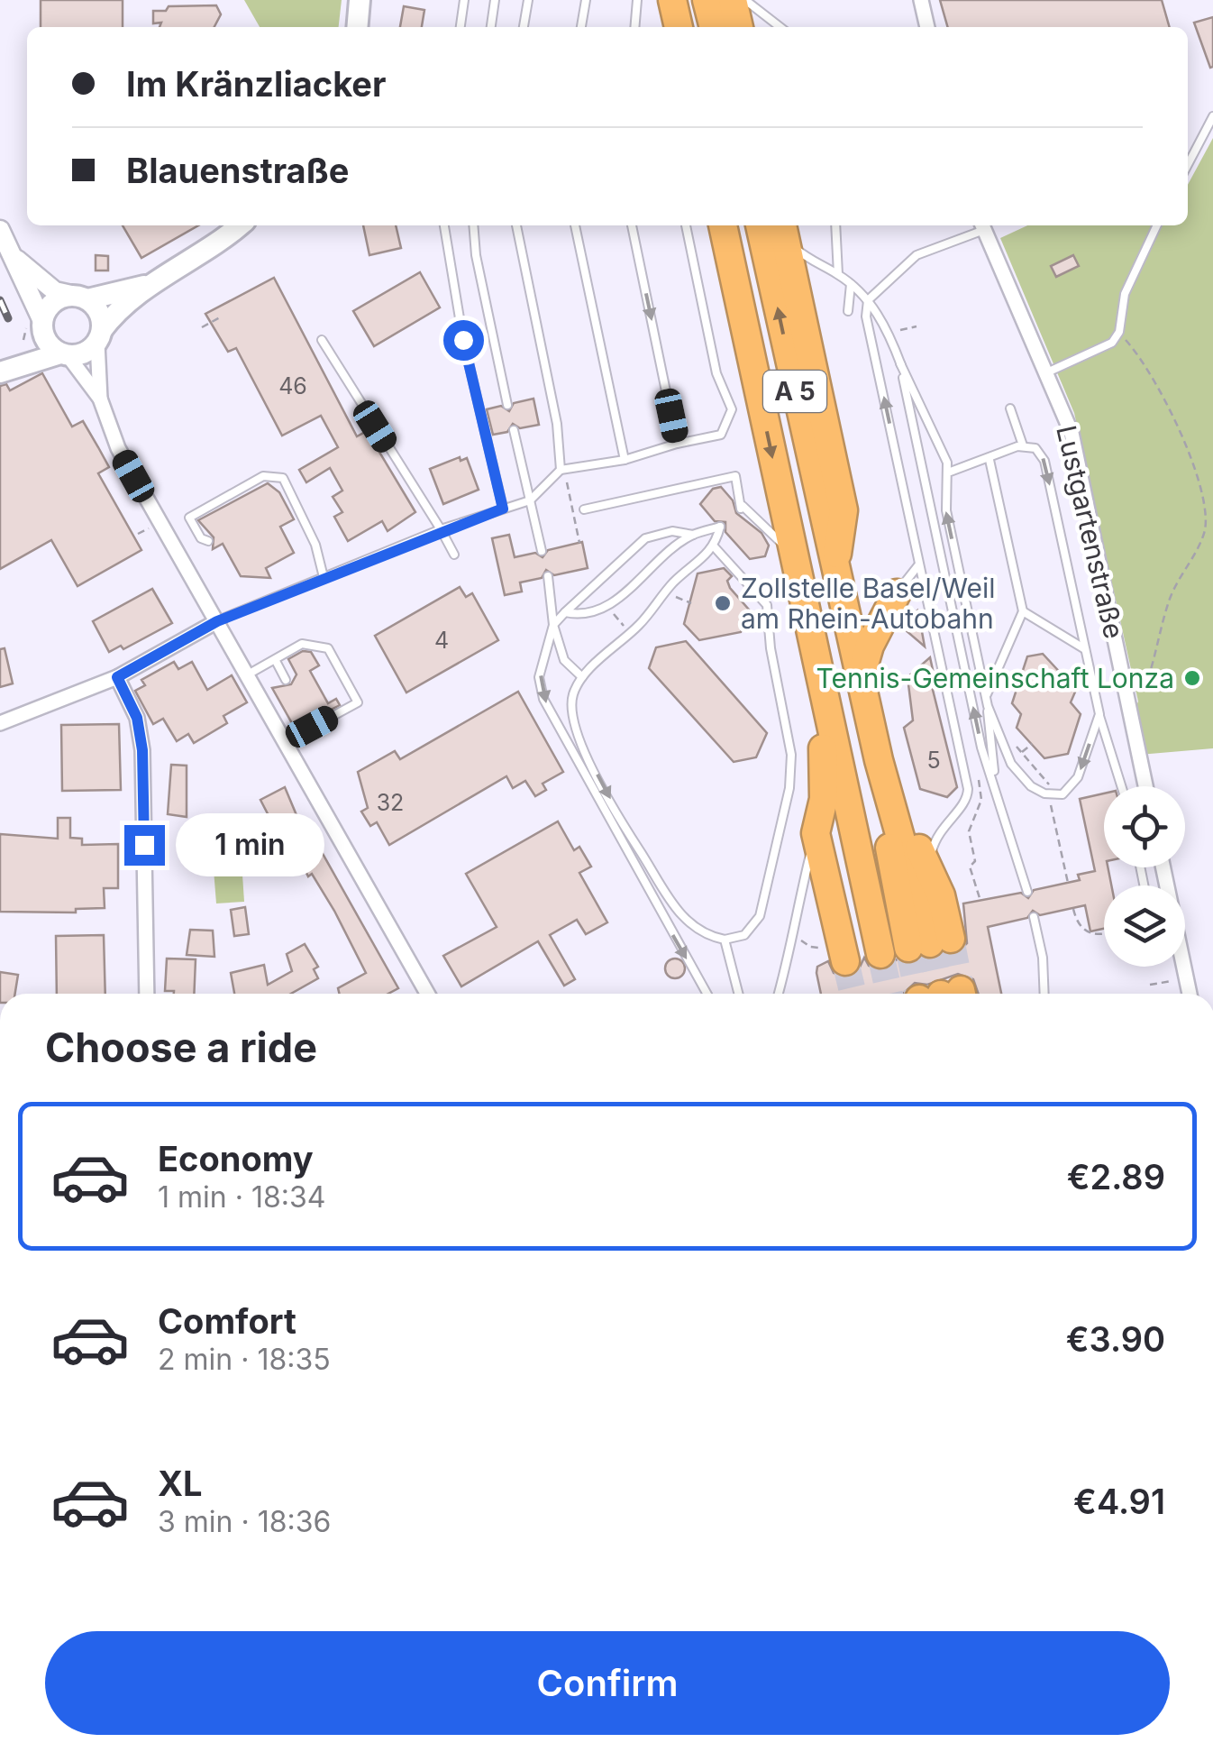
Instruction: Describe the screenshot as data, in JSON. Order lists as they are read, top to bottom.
{
  "streets": {
    "highway": ["A 5"],
    "street": ["Lustgartenstraße"]
  },
  "places": ["Zollstelle Basel/Weil am Rhein-Autobahn", "Tennis-Gemeinschaft Lonza"],
  "house_numbers": [
    "46",
    "4",
    "5",
    "32"
  ],
  "page": {
    "banner": ["Im Kränzliacker", "Blauenstraße"],
    "bubble": "1 min",
    "heading": "Choose a ride",
    "list": [
      {
        "name": "Economy",
        "note": "1 min · 18:34",
        "value": "€2.89"
      },
      {
        "name": "Comfort",
        "note": "2 min · 18:35",
        "value": "€3.90"
      },
      {
        "name": "XL",
        "note": "3 min · 18:36",
        "value": "€4.91"
      }
    ],
    "buttons": "Confirm"
  }
}
